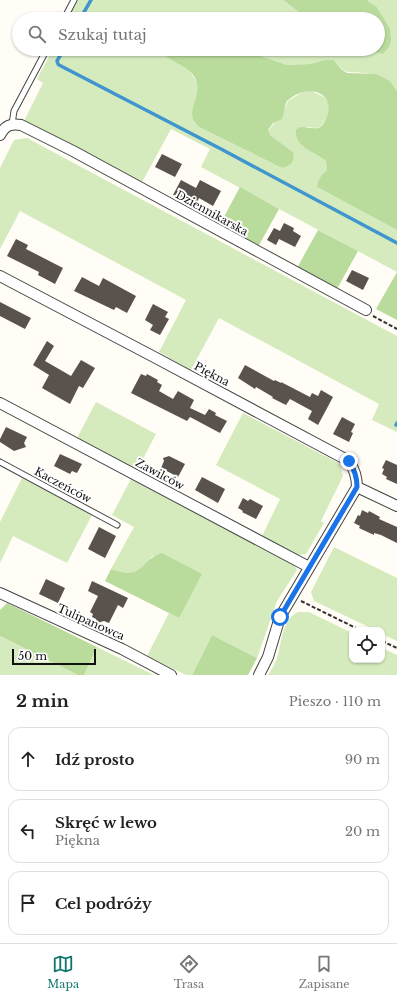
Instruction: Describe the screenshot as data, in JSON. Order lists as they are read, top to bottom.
{
  "streets": {
    "street": [
      "Dziennikarska",
      "Piękna",
      "Zawilców",
      "Tulipanowca"
    ],
    "lane": ["Kaczeńców"]
  },
  "scale_bar": "50 m",
  "page": {
    "search": "Szukaj tutaj",
    "scale": "50 m",
    "heading": ["2 min", "Pieszo · 110 m"],
    "list": [
      ["Idź prosto", "90 m"],
      ["Skręć w lewo", "Piękna", "20 m"],
      "Cel podróży"
    ],
    "nav": ["Mapa", "Trasa", "Zapisane"]
  }
}
